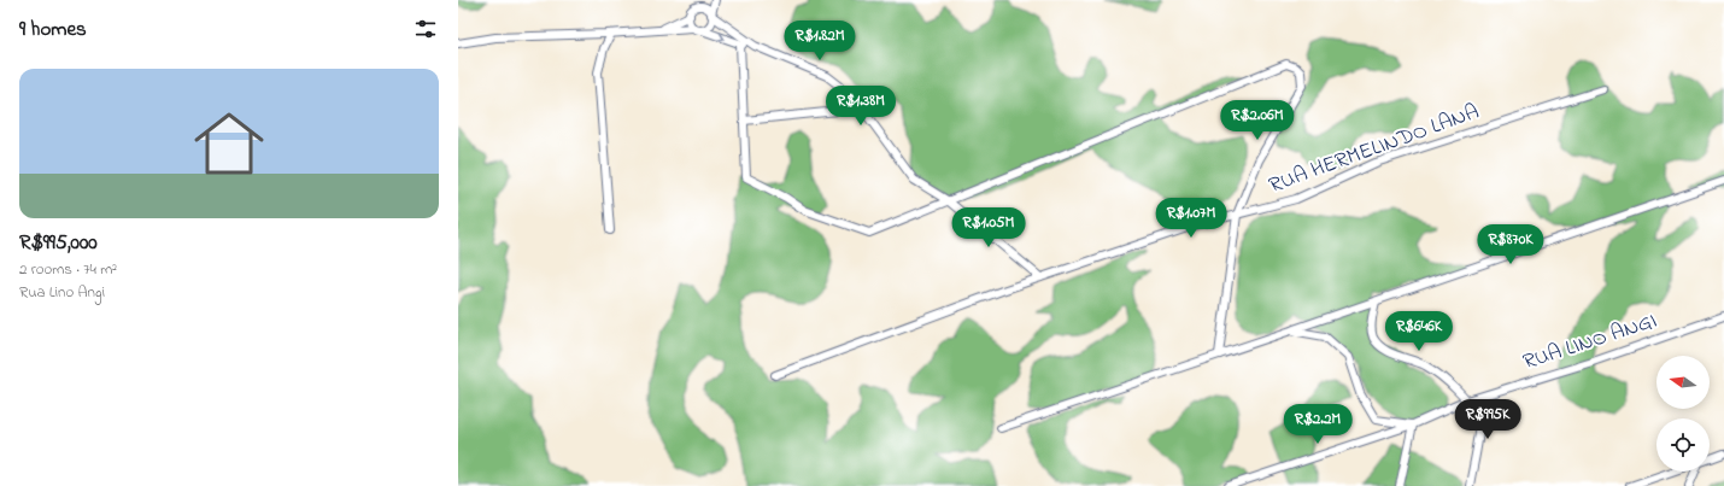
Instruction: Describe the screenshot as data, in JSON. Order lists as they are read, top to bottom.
{
  "streets": {
    "street": ["RUA HERMELINDO LANA", "RUA LINO ANGI"]
  },
  "north": "left",
  "page": {
    "heading": "9 homes",
    "price": [
      "R$1.82M",
      "R$1.38M",
      "R$2.06M",
      "R$1.07M",
      "R$1.05M",
      "R$870K",
      "R$646K",
      "R$995K",
      "R$2.2M"
    ],
    "list": [
      {
        "name": "R$995,000",
        "note": "2 rooms · 74 m² · Rua Lino Angi"
      }
    ]
  }
}
